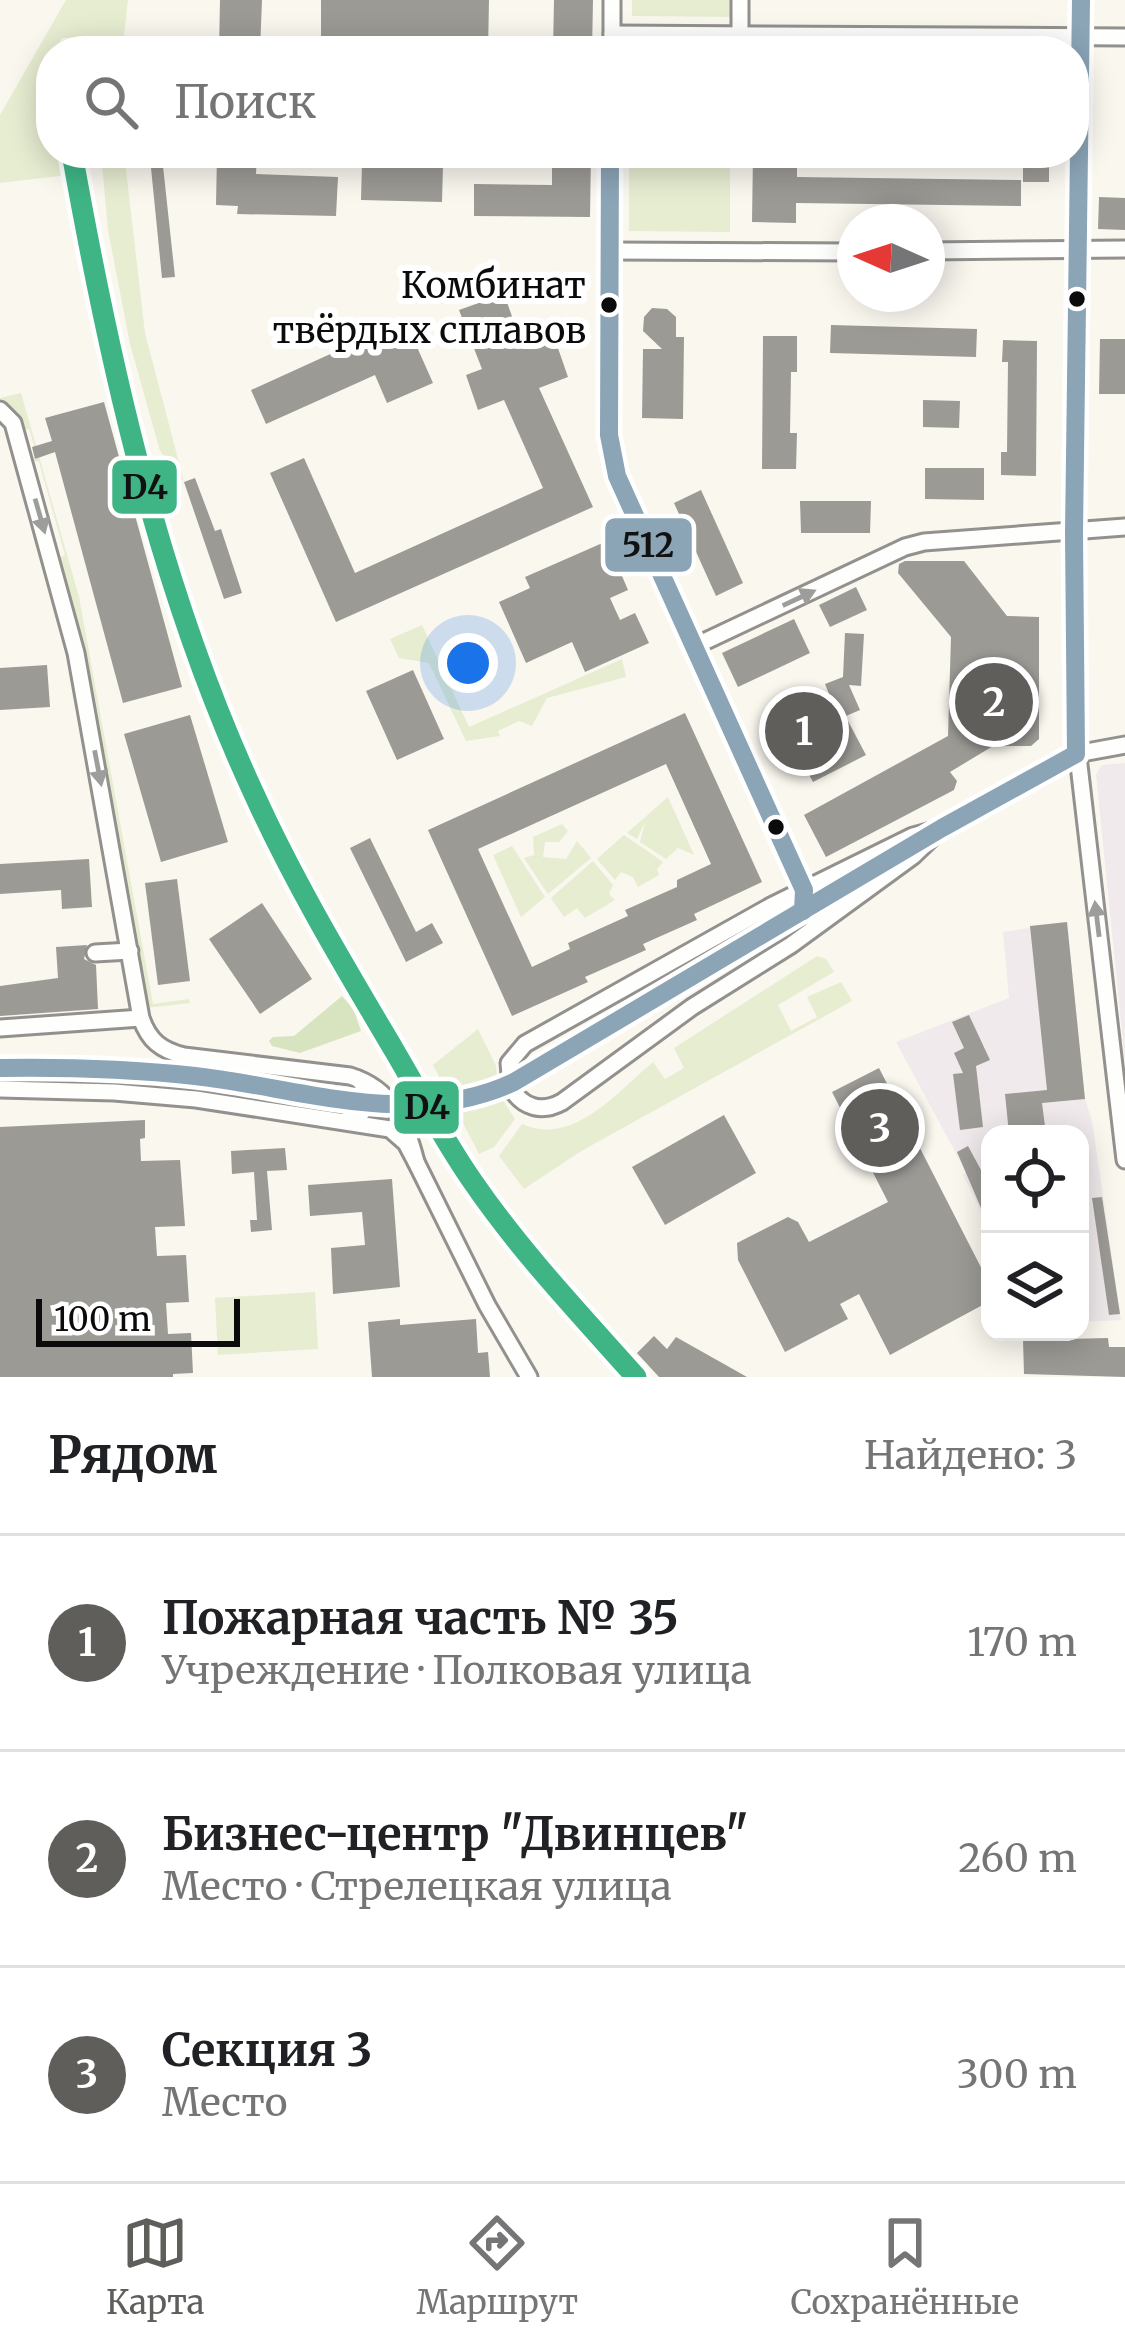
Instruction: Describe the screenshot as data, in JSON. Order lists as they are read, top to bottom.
{
  "places": ["Комбинат твёрдых сплавов"],
  "lines": ["transit line 512", "transit line D4"],
  "scale_bar": "100 m",
  "north": "left",
  "page": {
    "search": "Поиск",
    "pins": ["2", "1", "3"],
    "scale": "100 m",
    "heading": ["Рядом", "Найдено: 3"],
    "list": [
      {
        "mark": "1",
        "name": "Пожарная часть № 35",
        "note": "Учреждение · Полковая улица",
        "value": "170 m"
      },
      {
        "mark": "2",
        "name": "Бизнес-центр \"Двинцев\"",
        "note": "Место · Стрелецкая улица",
        "value": "260 m"
      },
      {
        "mark": "3",
        "name": "Секция 3",
        "note": "Место",
        "value": "300 m"
      }
    ],
    "nav": ["Карта", "Маршрут", "Сохранённые"]
  }
}
